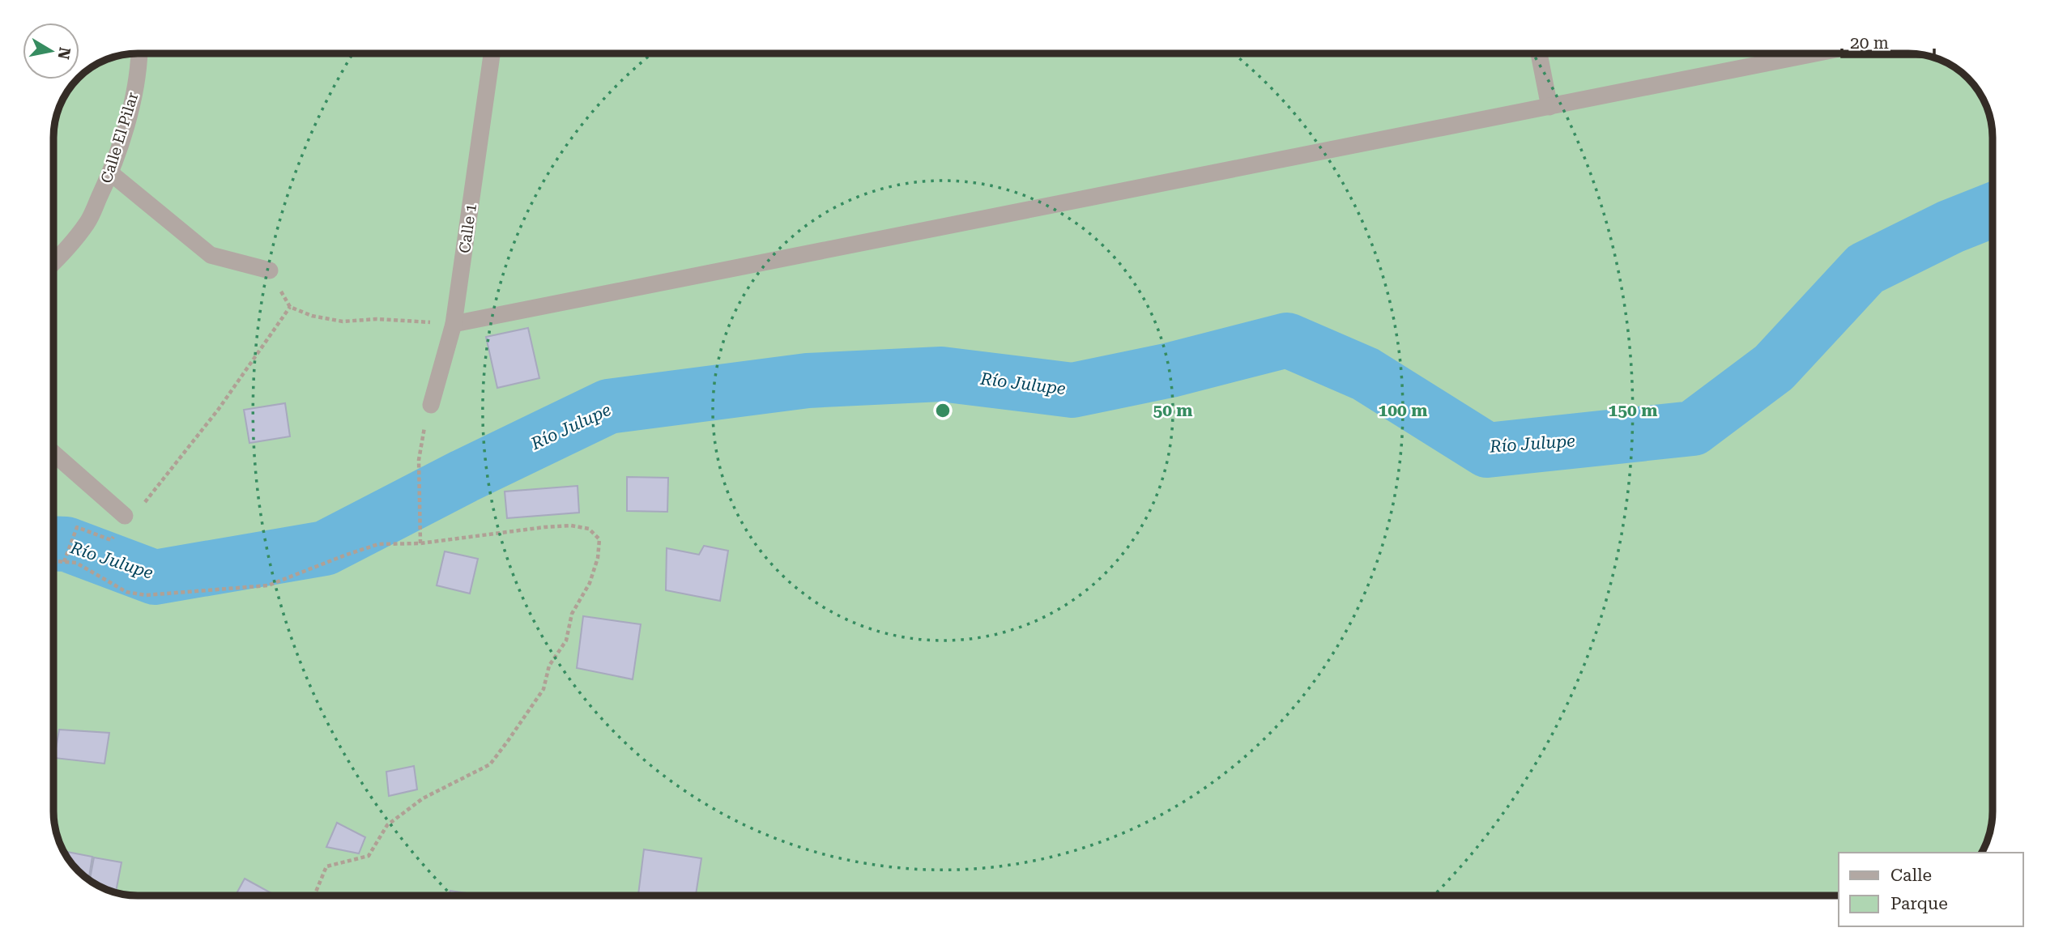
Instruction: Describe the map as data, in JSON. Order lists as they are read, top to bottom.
{
  "streets": {
    "street": ["Calle El Pilar", "Calle 1"]
  },
  "water": ["Río Julupe"],
  "legend": ["Calle", "Parque"],
  "scale_bar": "20 m",
  "north": "right",
  "rings": ["50 m", "100 m", "150 m"]
}
